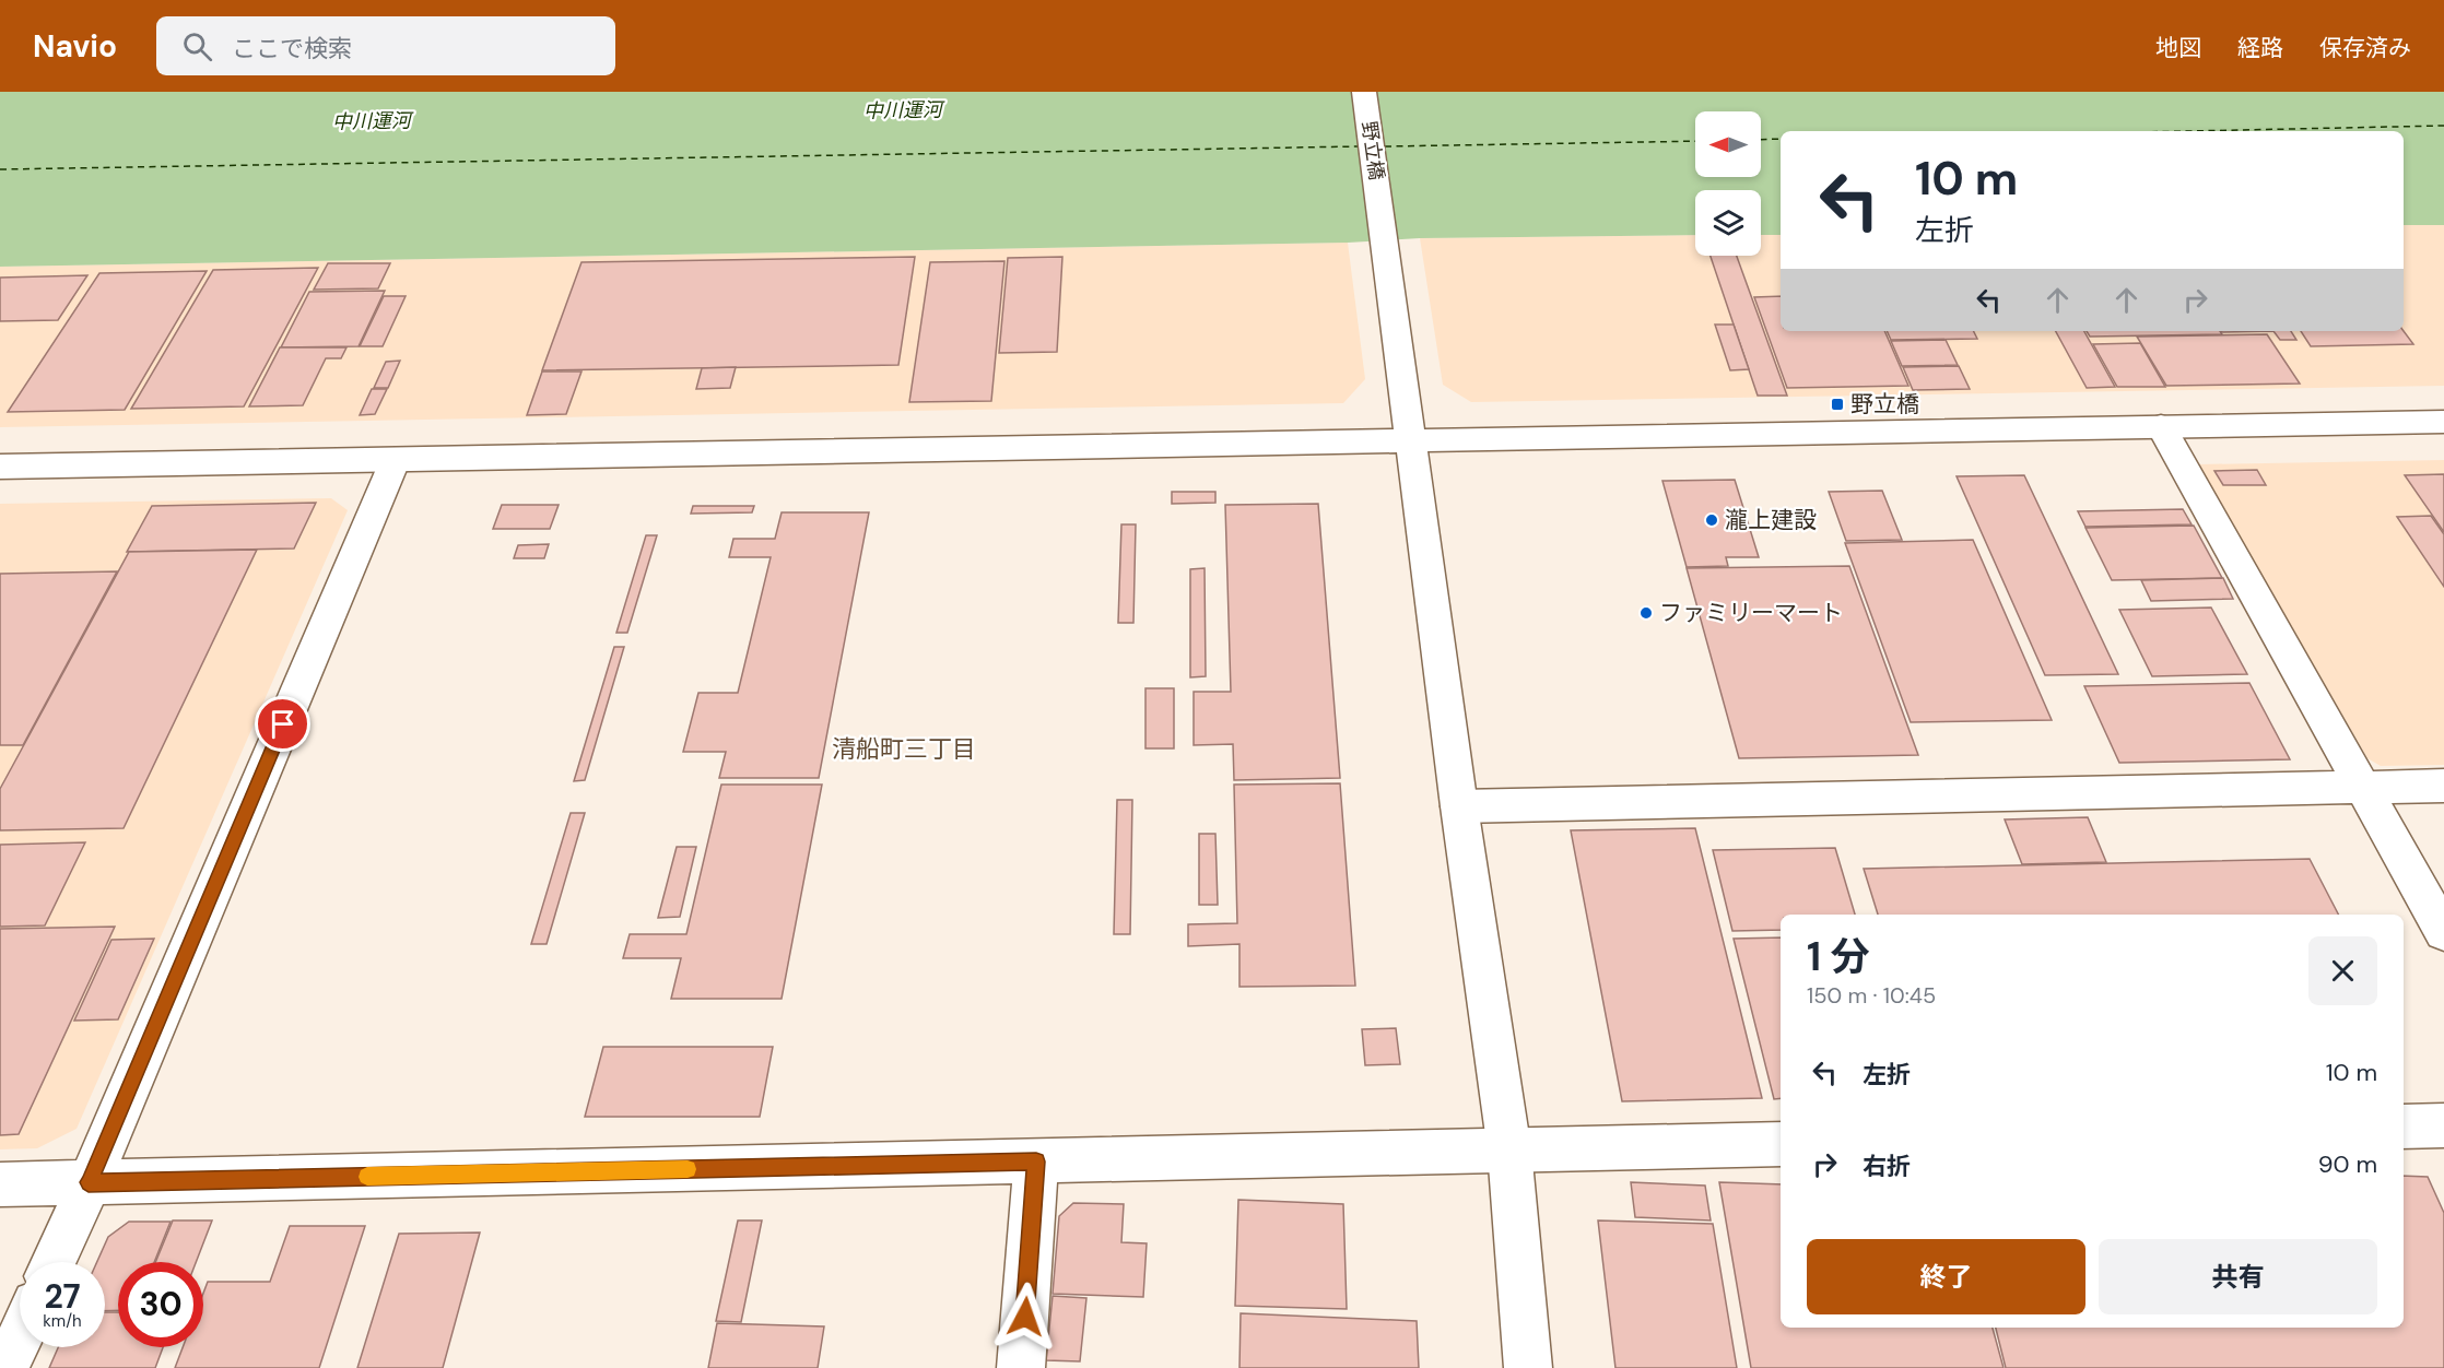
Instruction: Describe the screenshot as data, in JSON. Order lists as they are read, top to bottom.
{
  "streets": {
    "street": ["野立橋"]
  },
  "districts": ["清船町三丁目"],
  "water": ["中川運河"],
  "places": {
    "transit": ["野立橋"],
    "other": ["瀧上建設", "ファミリーマート"]
  },
  "north": "left",
  "page": {
    "header": "Navio",
    "search": "ここで検索",
    "nav": ["地図", "経路", "保存済み"],
    "turn": ["10 m", "左折"],
    "heading": ["1 分", "150 m · 10:45"],
    "list": [
      {
        "name": "左折",
        "value": "10 m"
      },
      {
        "name": "右折",
        "value": "90 m"
      }
    ],
    "buttons": ["終了", "共有"],
    "speed": "27 km/h",
    "limit": "30"
  }
}
